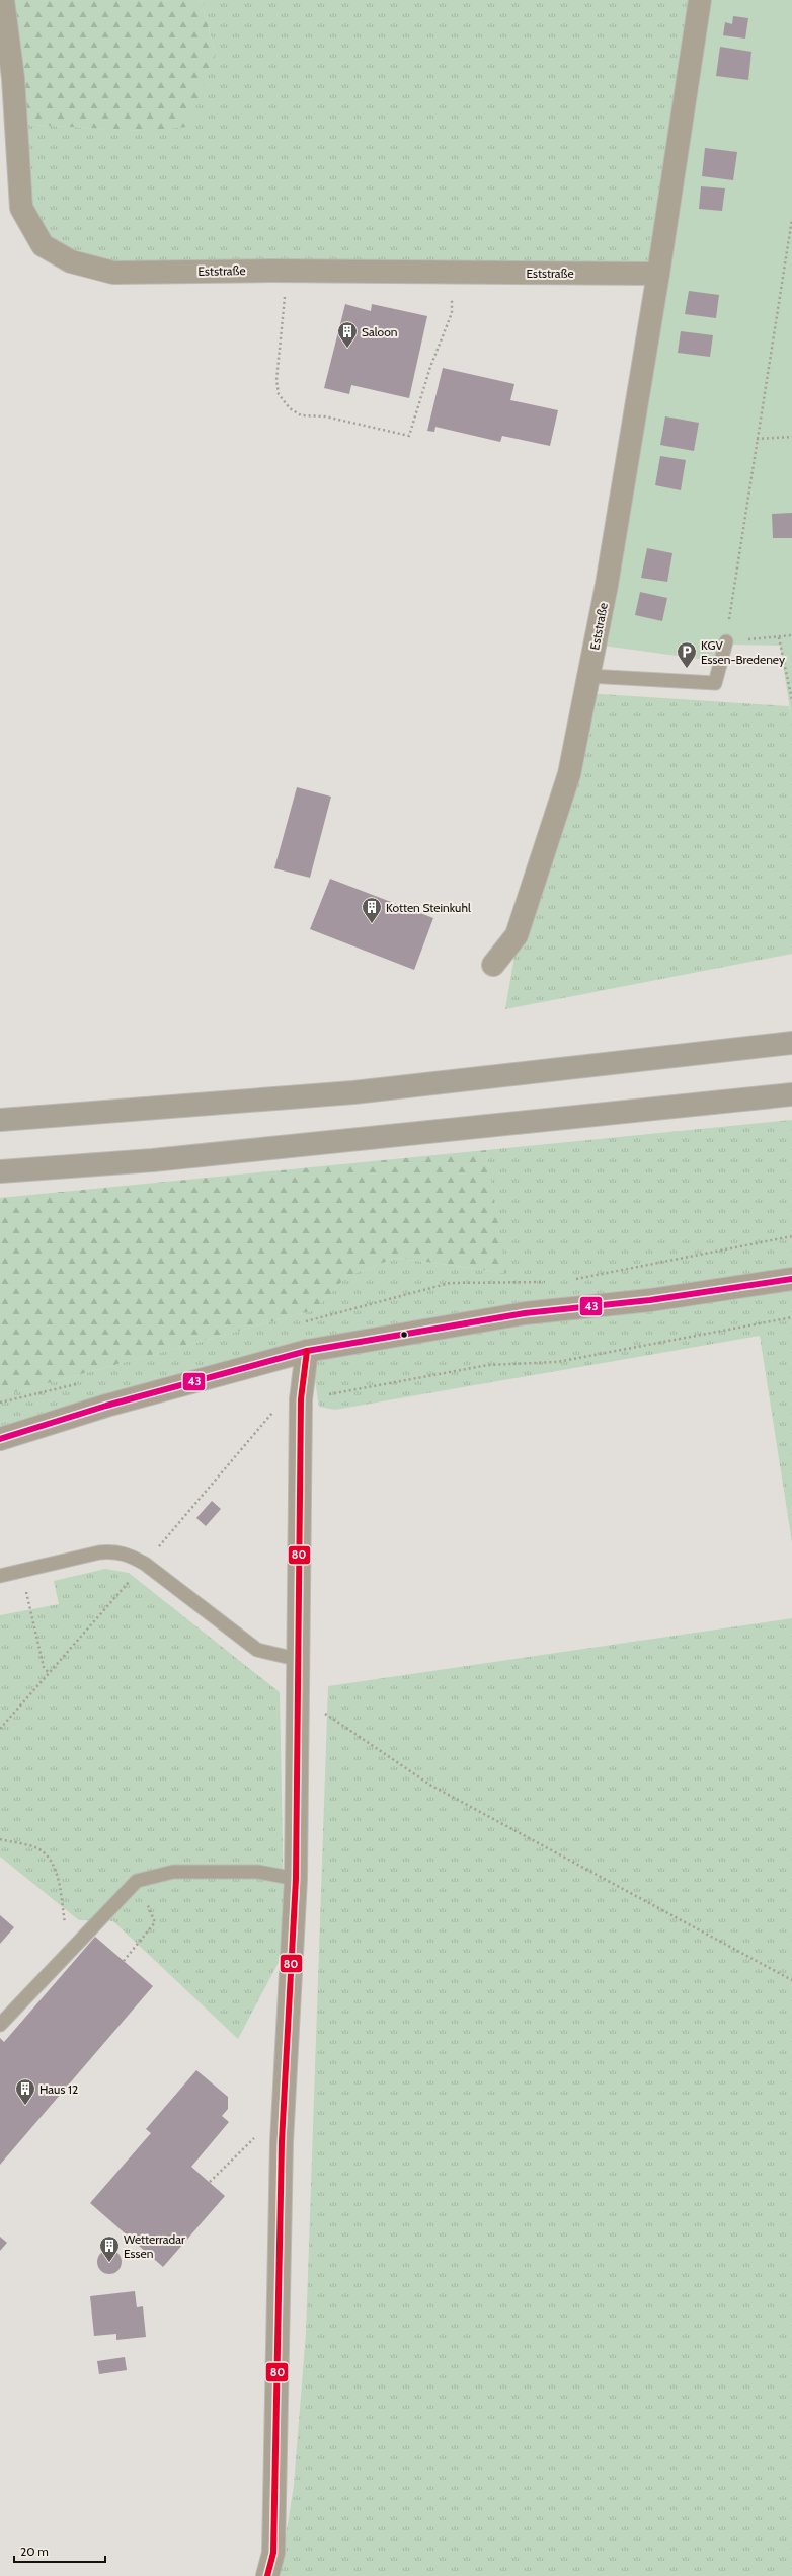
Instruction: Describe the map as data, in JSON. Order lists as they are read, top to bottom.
{
  "streets": {
    "street": ["Eststraße"]
  },
  "places": {
    "building": [
      "Saloon",
      "Kotten Steinkuhl",
      "Haus 12",
      "Wetterradar Essen"
    ],
    "parking": ["KGV Essen-Bredeney"]
  },
  "lines": ["transit line 43", "transit line 80"],
  "scale_bar": "20 m"
}
